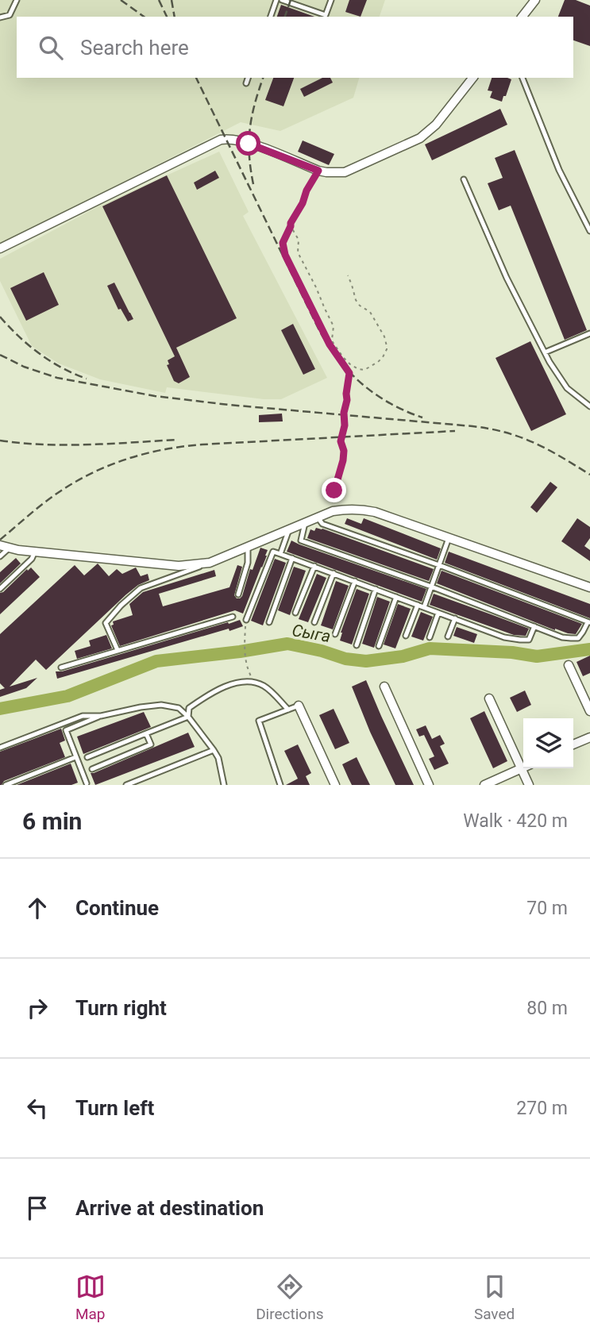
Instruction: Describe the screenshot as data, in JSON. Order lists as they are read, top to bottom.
{
  "water": ["Сыга"],
  "page": {
    "search": "Search here",
    "heading": ["6 min", "Walk · 420 m"],
    "list": [
      ["Continue", "70 m"],
      ["Turn right", "80 m"],
      ["Turn left", "270 m"],
      "Arrive at destination"
    ],
    "nav": ["Map", "Directions", "Saved"]
  }
}
